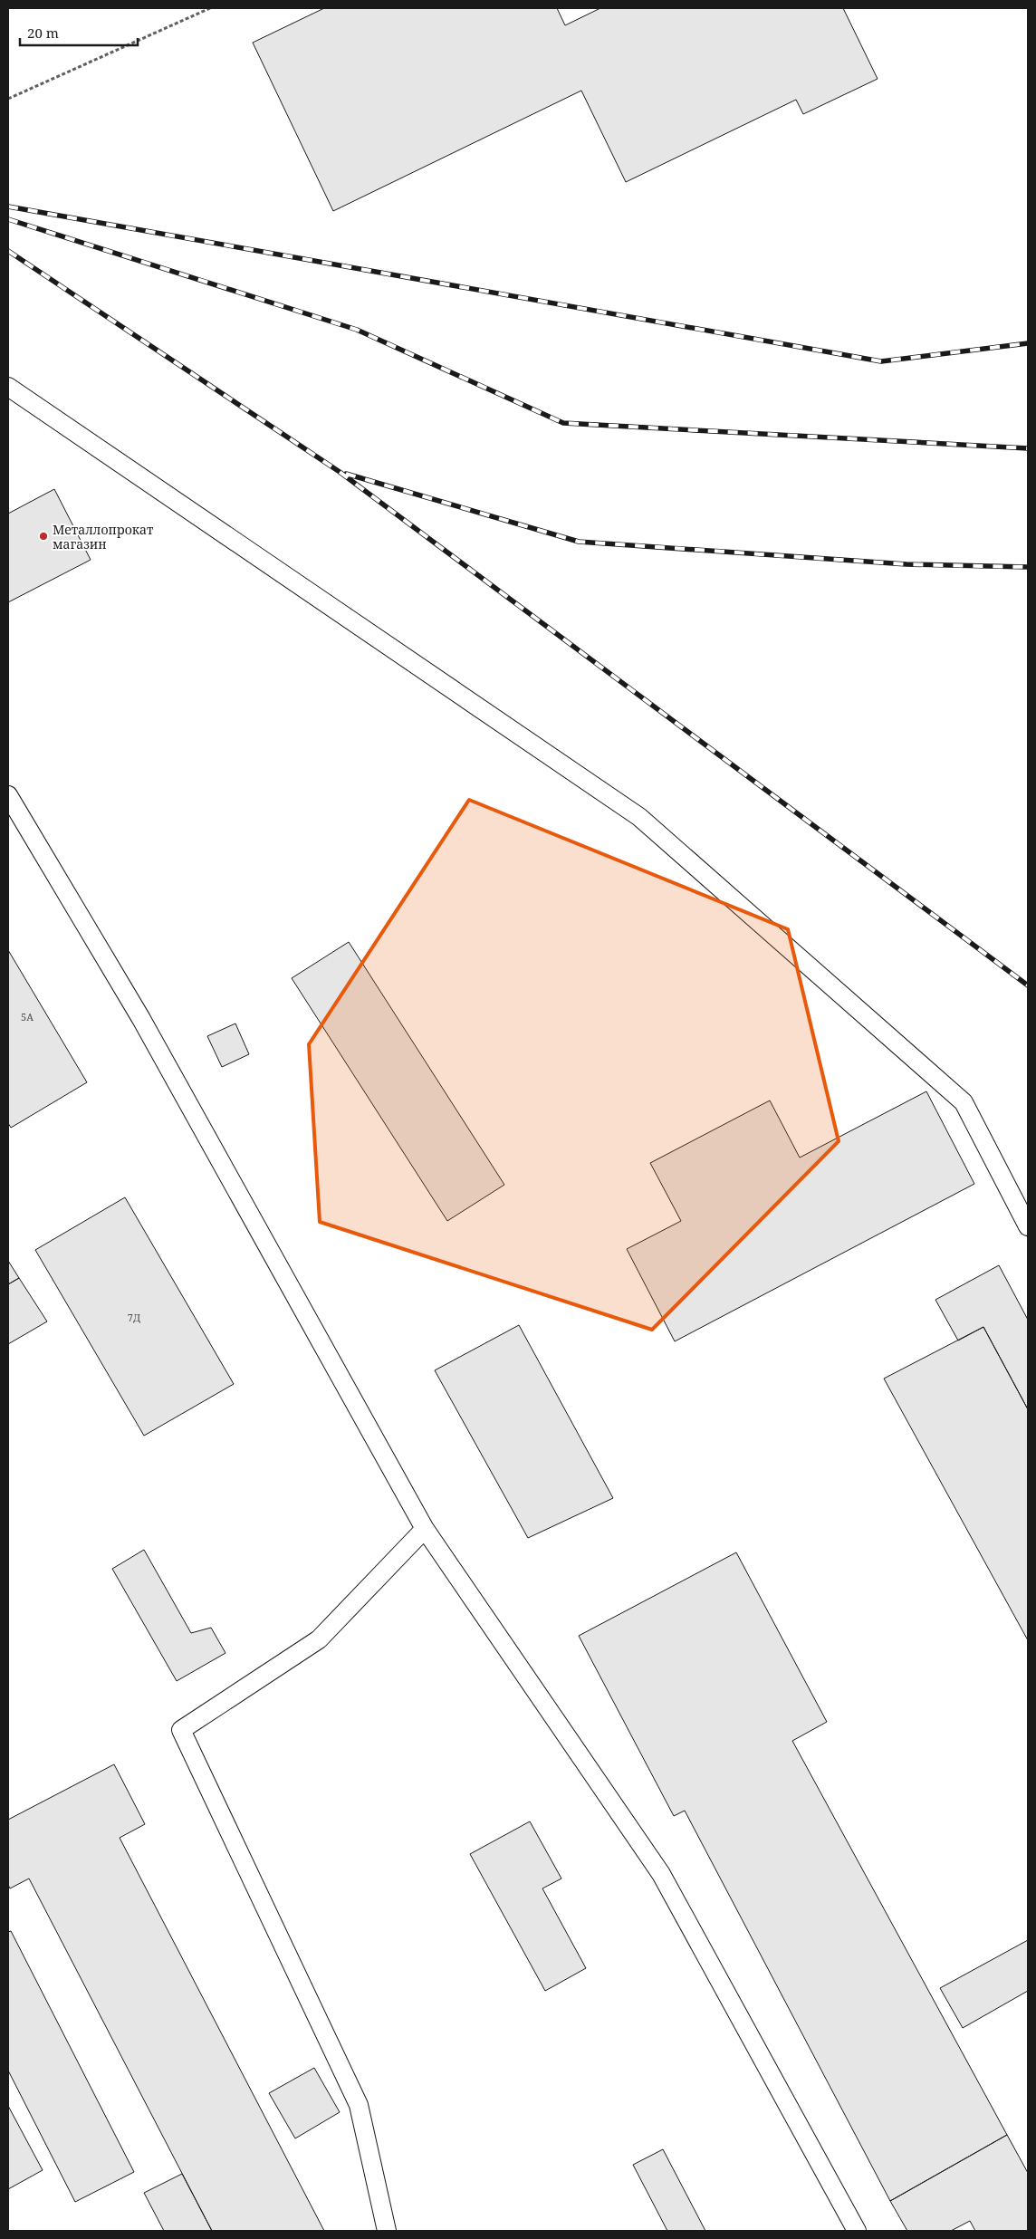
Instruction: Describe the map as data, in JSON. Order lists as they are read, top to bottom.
{
  "places": ["Металлопрокат магазин"],
  "house_numbers": ["5А", "7Д"],
  "scale_bar": "20 m"
}
